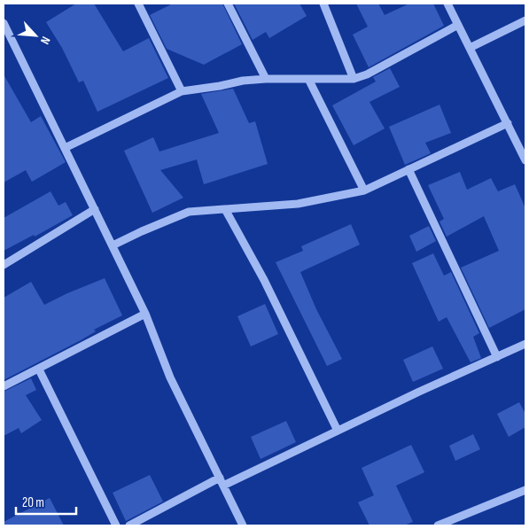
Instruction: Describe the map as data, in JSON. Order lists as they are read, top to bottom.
{
  "scale_bar": "20 m",
  "north": "bottom right"
}
